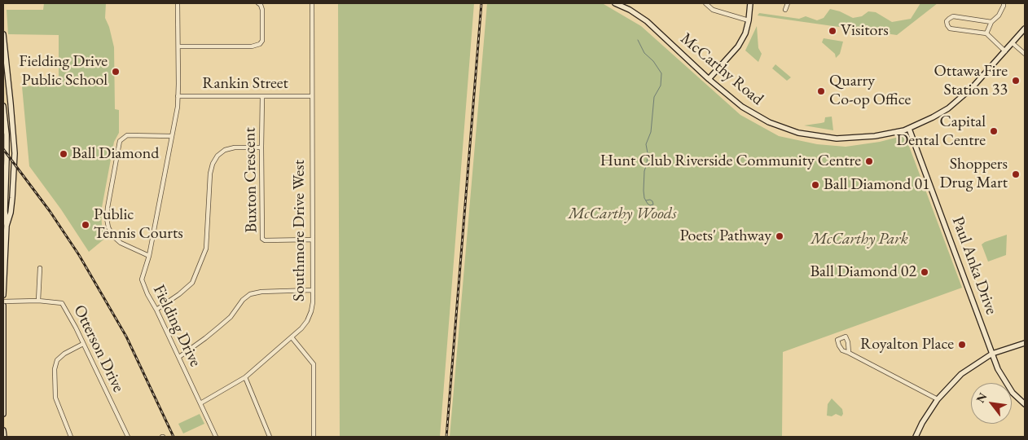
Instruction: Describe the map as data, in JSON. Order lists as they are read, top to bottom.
{
  "streets": {
    "street": [
      "McCarthy Road",
      "Rankin Street",
      "Buxton Crescent",
      "Southmore Drive West",
      "Paul Anka Drive",
      "Fielding Drive",
      "Otterson Drive"
    ]
  },
  "crossings": [
    ["McCarthy Road", "Paul Anka Drive"],
    ["Rankin Street", "Buxton Crescent"],
    ["Rankin Street", "Southmore Drive West"],
    ["Rankin Street", "Fielding Drive"],
    ["Buxton Crescent", "Southmore Drive West"],
    ["Southmore Drive West", "Fielding Drive"]
  ],
  "parks": ["McCarthy Woods", "McCarthy Park"],
  "places": [
    "Visitors",
    "Fielding Drive Public School",
    "Ottawa Fire Station 33",
    "Quarry Co-op Office",
    "Capital Dental Centre",
    "Ball Diamond",
    "Hunt Club Riverside Community Centre",
    "Shoppers Drug Mart",
    "Ball Diamond 01",
    "Public Tennis Courts",
    "Poets' Pathway",
    "Ball Diamond 02",
    "Royalton Place"
  ],
  "north": "top left"
}
